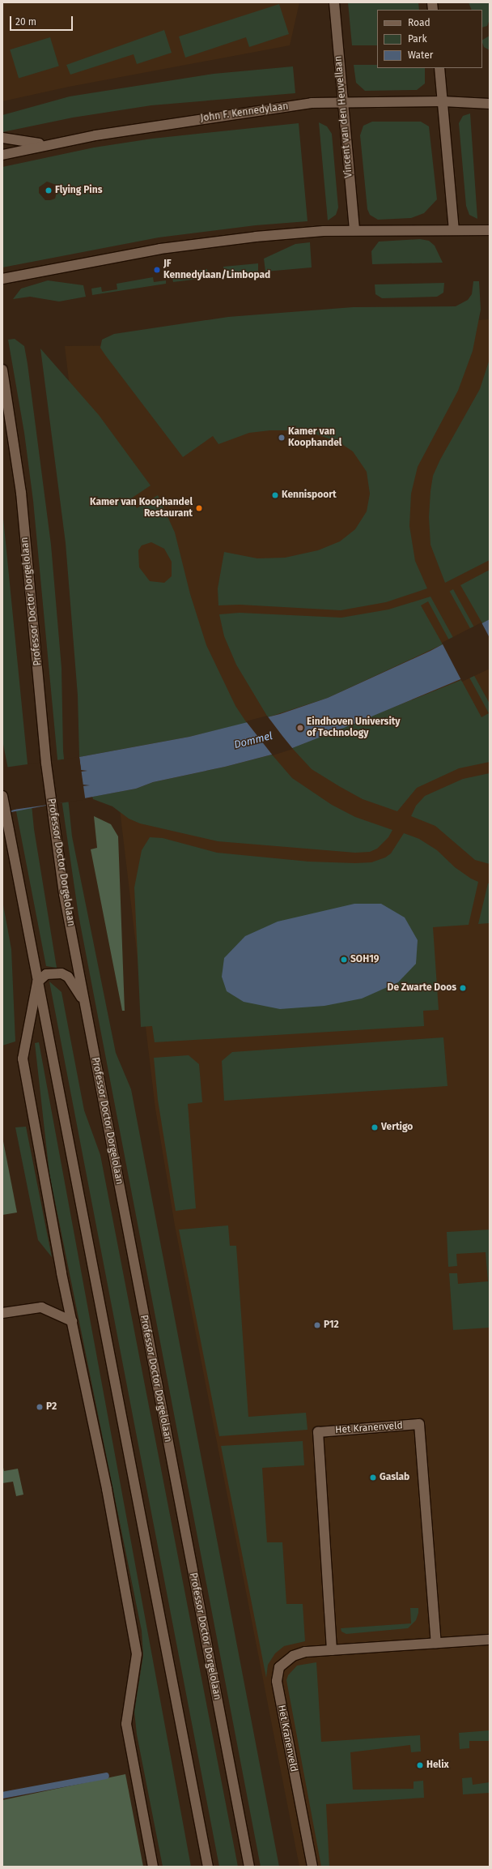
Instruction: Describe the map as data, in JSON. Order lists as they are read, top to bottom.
{
  "streets": {
    "main road": [
      "John F. Kennedylaan",
      "Vincent van den Heuvellaan",
      "Professor Doctor Dorgelolaan",
      "Het Kranenveld"
    ]
  },
  "crossings": [
    ["John F. Kennedylaan", "Vincent van den Heuvellaan"]
  ],
  "water": ["Dommel"],
  "places": [
    "Flying Pins",
    "JF Kennedylaan/Limbopad",
    "Kamer van Koophandel",
    "Kennispoort",
    "Kamer van Koophandel Restaurant",
    "Eindhoven University of Technology",
    "SOH19",
    "De Zwarte Doos",
    "Vertigo",
    "P12",
    "P2",
    "Gaslab",
    "Helix"
  ],
  "legend": ["Road", "Park", "Water"],
  "scale_bar": "20 m"
}
